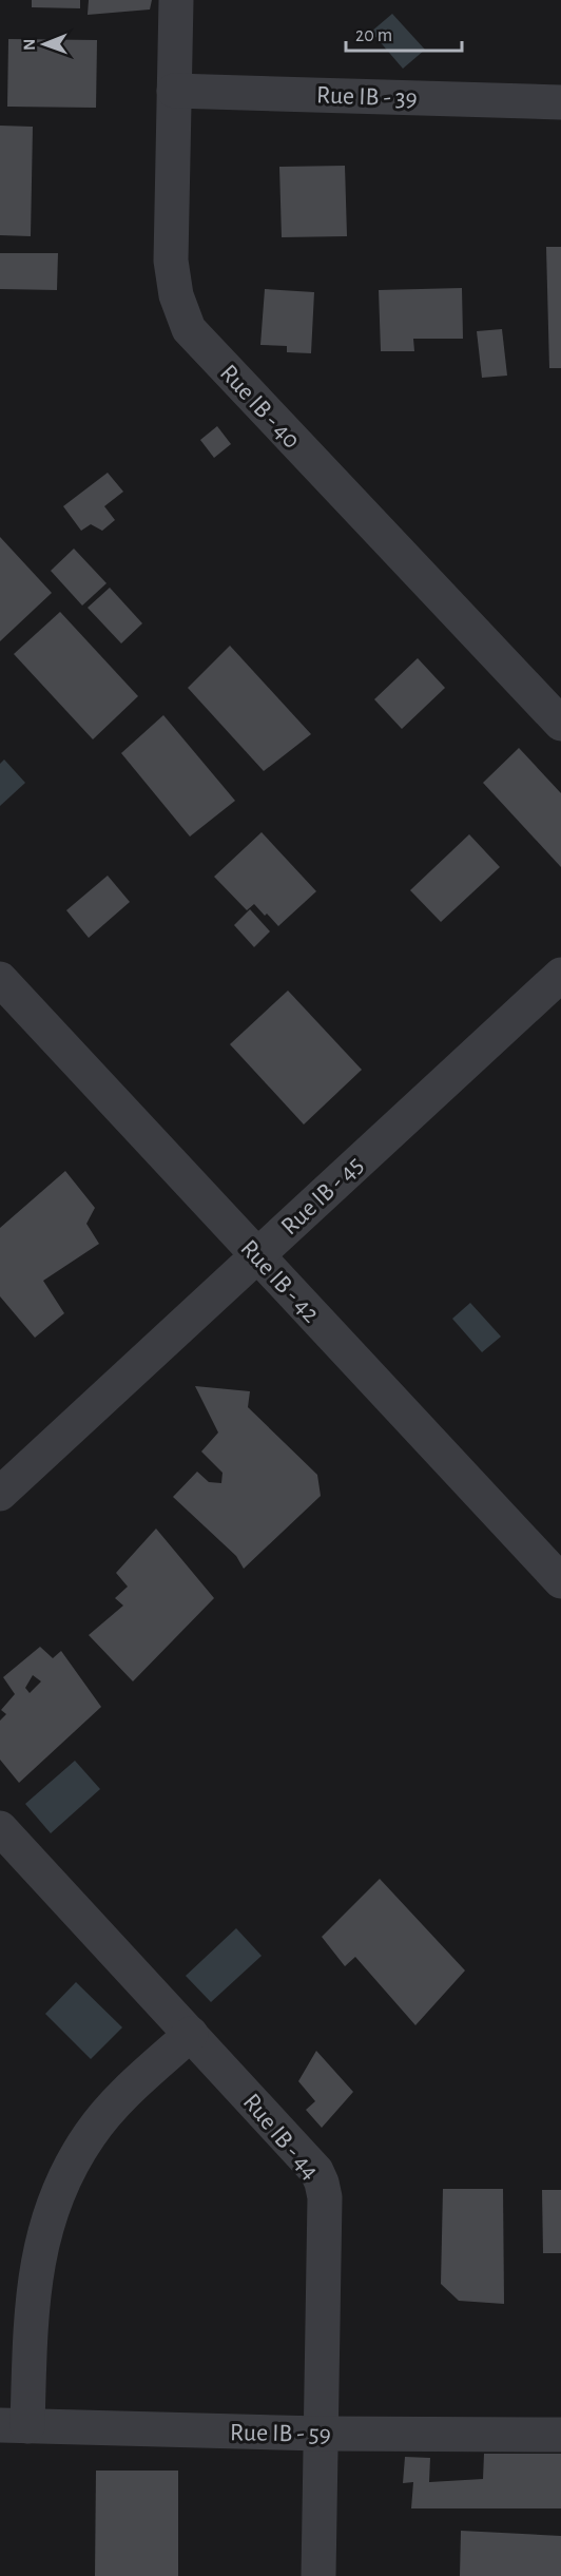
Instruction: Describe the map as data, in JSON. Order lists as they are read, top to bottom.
{
  "streets": {
    "street": [
      "Rue IB - 39",
      "Rue IB - 40",
      "Rue IB - 45",
      "Rue IB - 42",
      "Rue IB - 44",
      "Rue IB - 59"
    ]
  },
  "crossings": [
    ["Rue IB - 39", "Rue IB - 40"],
    ["Rue IB - 45", "Rue IB - 42"],
    ["Rue IB - 44", "Rue IB - 59"]
  ],
  "scale_bar": "20 m",
  "north": "left"
}
